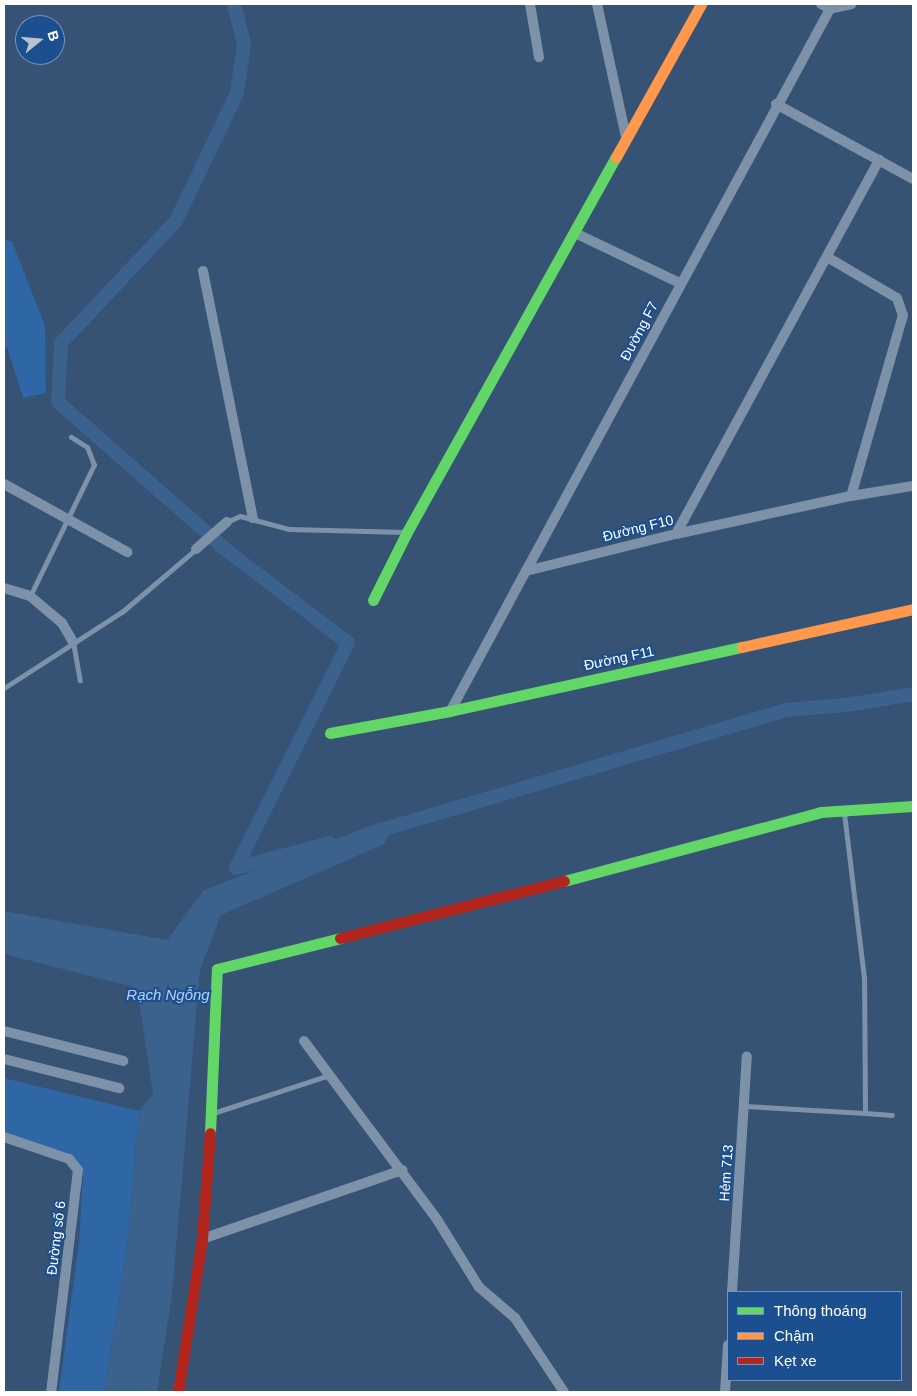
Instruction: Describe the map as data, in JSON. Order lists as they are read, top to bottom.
{
  "streets": {
    "street": [
      "Đường F7",
      "Đường F10",
      "Đường F11",
      "Hẻm 713",
      "Đường số 6"
    ]
  },
  "crossings": [
    ["Đường F7", "Đường F10"]
  ],
  "water": ["Rạch Ngỗng"],
  "legend": ["Thông thoáng", "Chậm", "Kẹt xe"],
  "north": "right"
}
